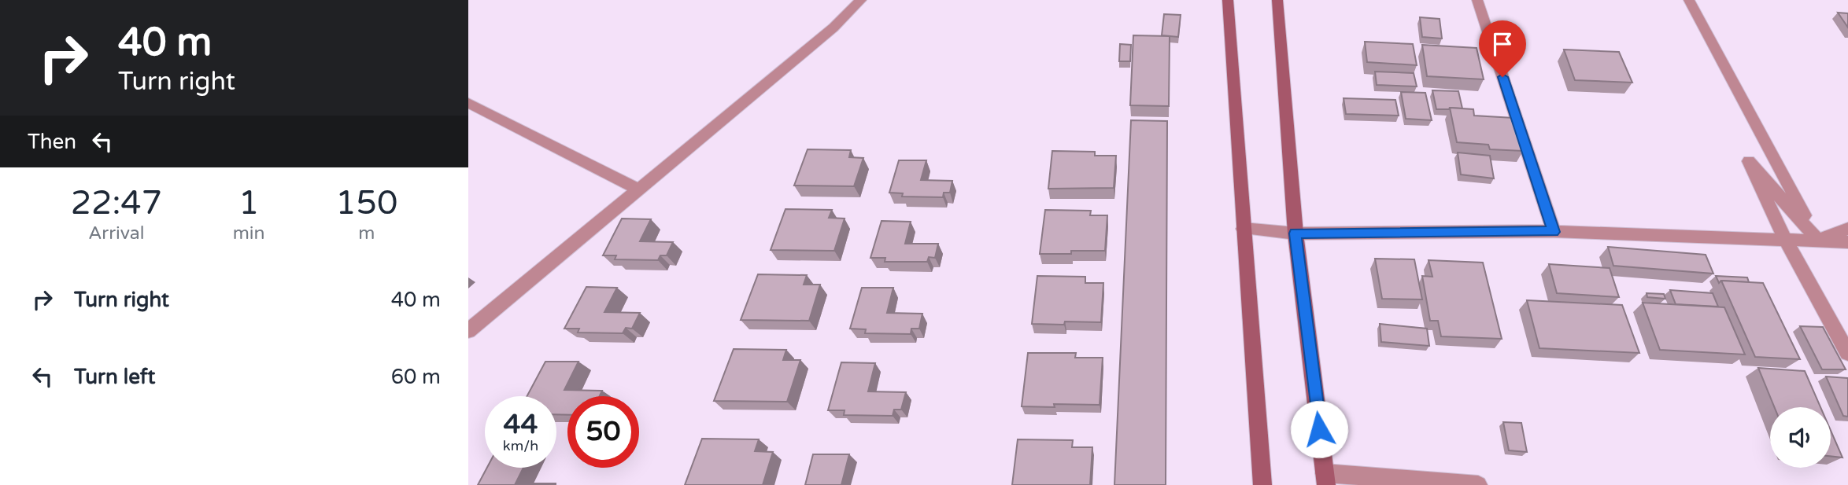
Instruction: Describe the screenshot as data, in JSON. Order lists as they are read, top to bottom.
{
  "page": {
    "turn": ["40 m", "Turn right"],
    "then": "Then",
    "eta": [
      "22:47",
      "Arrival",
      "1",
      "min",
      "150",
      "m"
    ],
    "list": [
      {
        "name": "Turn right",
        "value": "40 m"
      },
      {
        "name": "Turn left",
        "value": "60 m"
      }
    ],
    "speed": "44 km/h",
    "limit": "50"
  }
}
